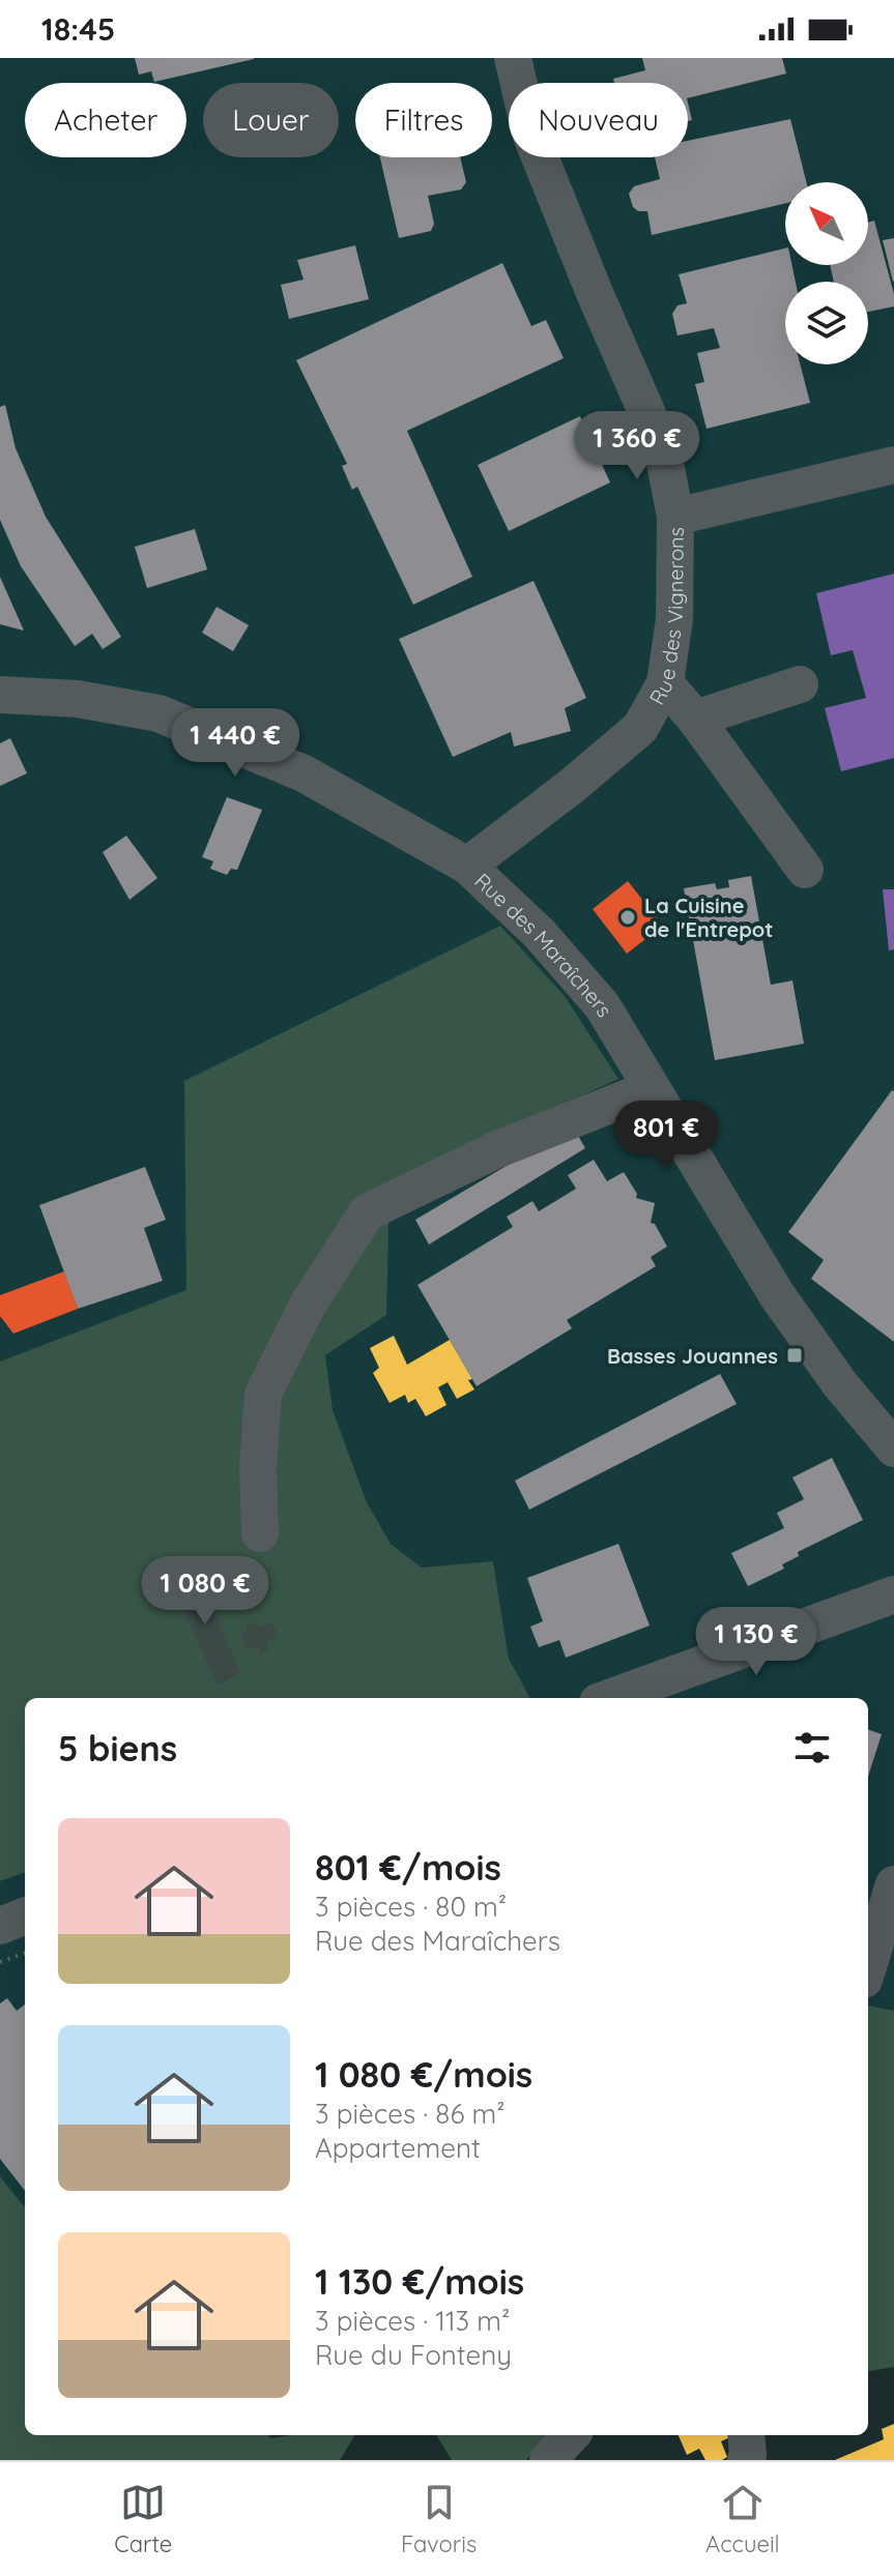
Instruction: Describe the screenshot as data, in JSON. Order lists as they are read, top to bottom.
{
  "streets": {
    "street": ["Rue des Vignerons", "Rue des Maraîchers"]
  },
  "crossings": [
    ["Rue des Vignerons", "Rue des Maraîchers"]
  ],
  "places": {
    "other": ["La Cuisine de l'Entrepot"],
    "transit": ["Basses Jouannes"]
  },
  "north": "top left",
  "page": {
    "status": "18:45",
    "chip": [
      "Acheter",
      "Louer",
      "Filtres",
      "Nouveau"
    ],
    "price": [
      "1 360 €",
      "1 440 €",
      "801 €",
      "1 080 €",
      "1 130 €"
    ],
    "heading": "5 biens",
    "list": [
      {
        "name": "801 €/mois",
        "note": "3 pièces · 80 m² · Rue des Maraîchers"
      },
      {
        "name": "1 080 €/mois",
        "note": "3 pièces · 86 m² · Appartement"
      },
      {
        "name": "1 130 €/mois",
        "note": "3 pièces · 113 m² · Rue du Fonteny"
      }
    ],
    "tabs": ["Carte", "Favoris", "Accueil"]
  }
}
